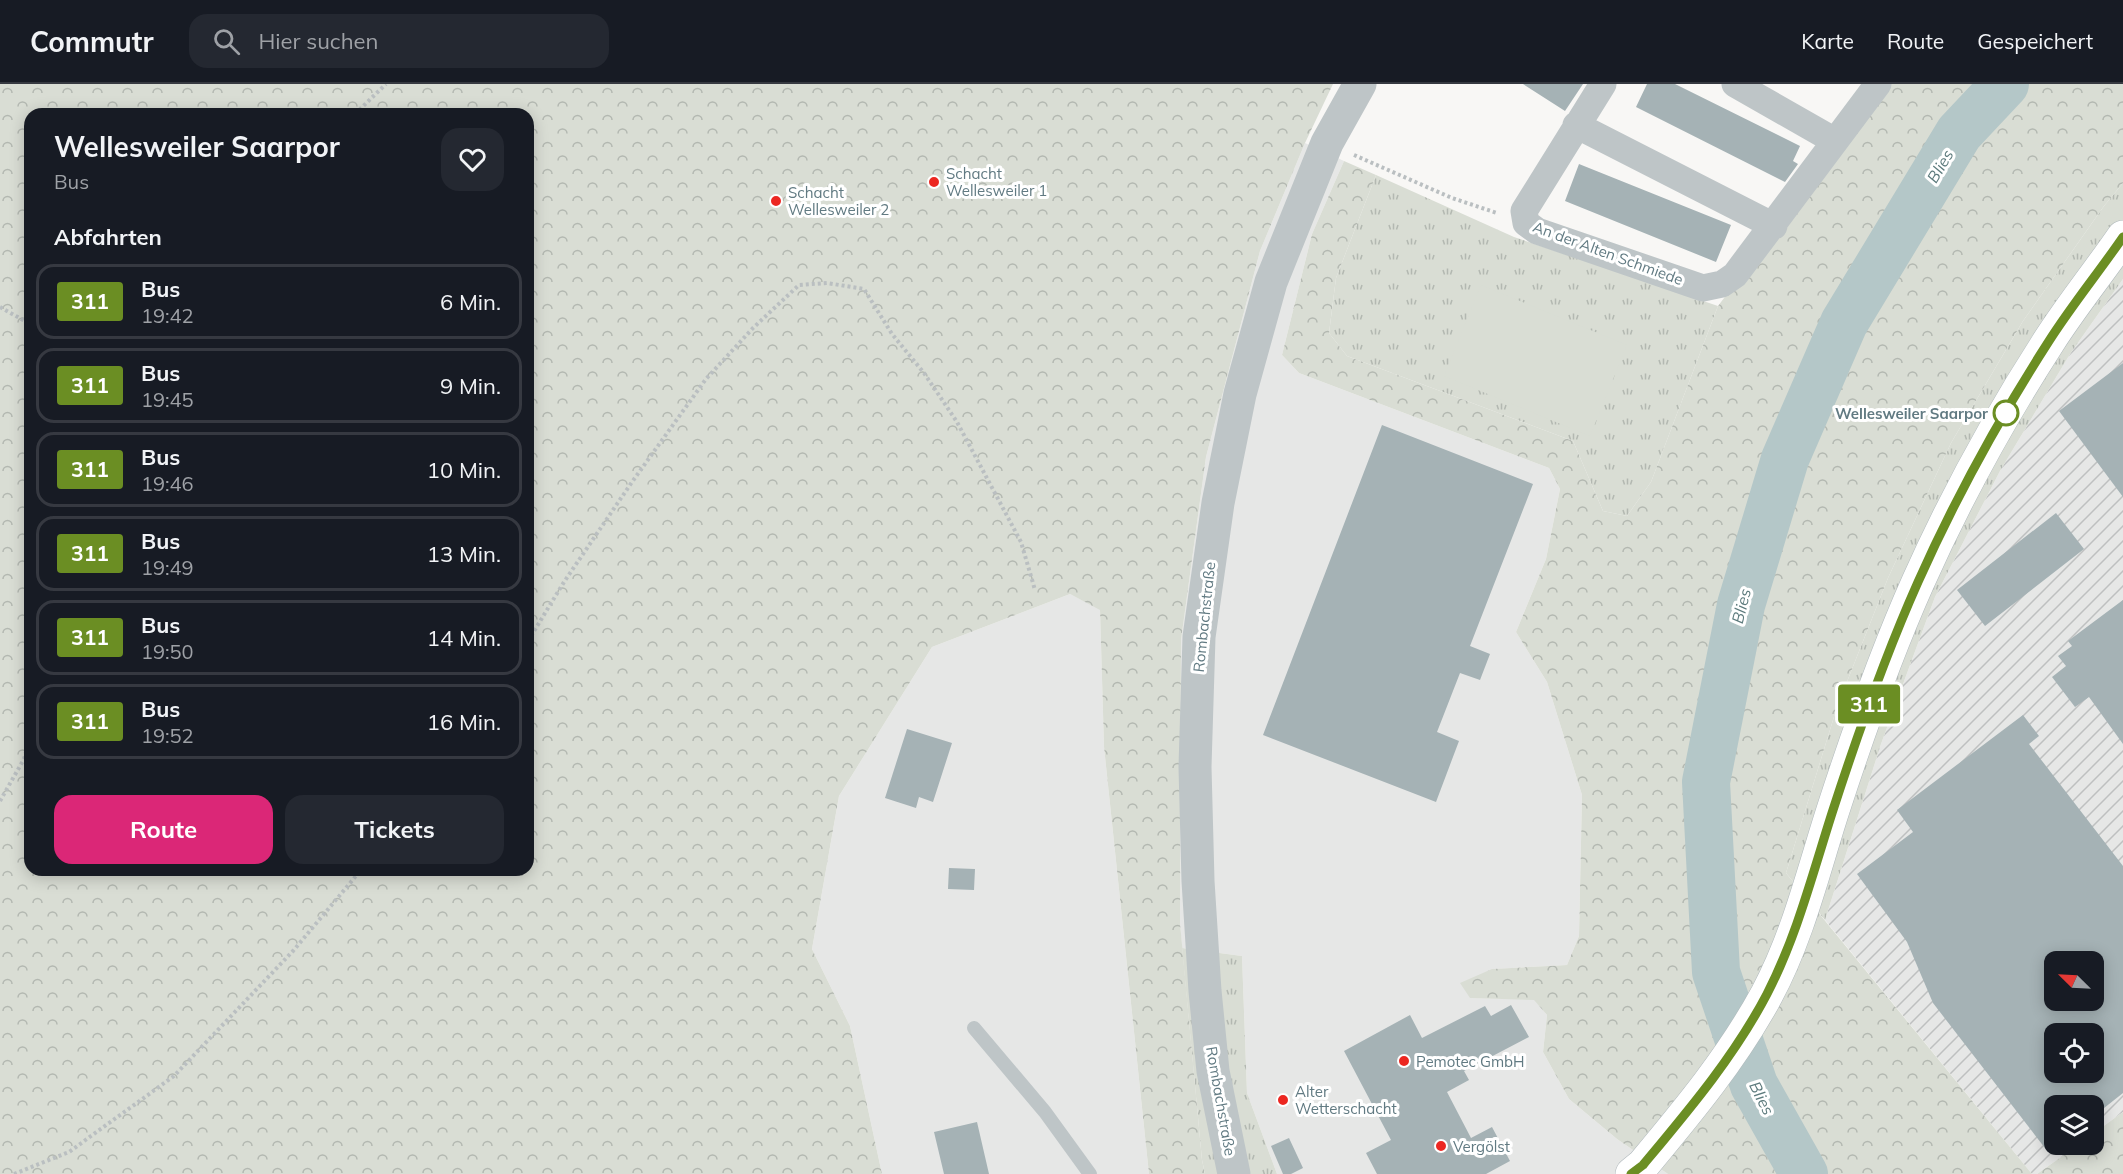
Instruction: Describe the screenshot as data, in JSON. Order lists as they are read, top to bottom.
{
  "streets": {
    "street": ["An der Alten Schmiede", "Rombachstraße"]
  },
  "water": ["Blies"],
  "places": [
    "Schacht Wellesweiler 1",
    "Schacht Wellesweiler 2",
    "Wellesweiler Saarpor",
    "Pemotec GmbH",
    "Alter Wetterschacht",
    "Vergölst"
  ],
  "lines": ["bus line 311"],
  "north": "top left",
  "page": {
    "header": "Commutr",
    "search": "Hier suchen",
    "nav": ["Karte", "Route", "Gespeichert"],
    "on_map": "311",
    "heading": [
      ["Wellesweiler Saarpor", "Bus"],
      "Abfahrten"
    ],
    "list": [
      {
        "mark": "311",
        "name": "Bus",
        "note": "19:42",
        "value": "6 Min."
      },
      {
        "mark": "311",
        "name": "Bus",
        "note": "19:45",
        "value": "9 Min."
      },
      {
        "mark": "311",
        "name": "Bus",
        "note": "19:46",
        "value": "10 Min."
      },
      {
        "mark": "311",
        "name": "Bus",
        "note": "19:49",
        "value": "13 Min."
      },
      {
        "mark": "311",
        "name": "Bus",
        "note": "19:50",
        "value": "14 Min."
      },
      {
        "mark": "311",
        "name": "Bus",
        "note": "19:52",
        "value": "16 Min."
      }
    ],
    "buttons": ["Route", "Tickets"]
  }
}
